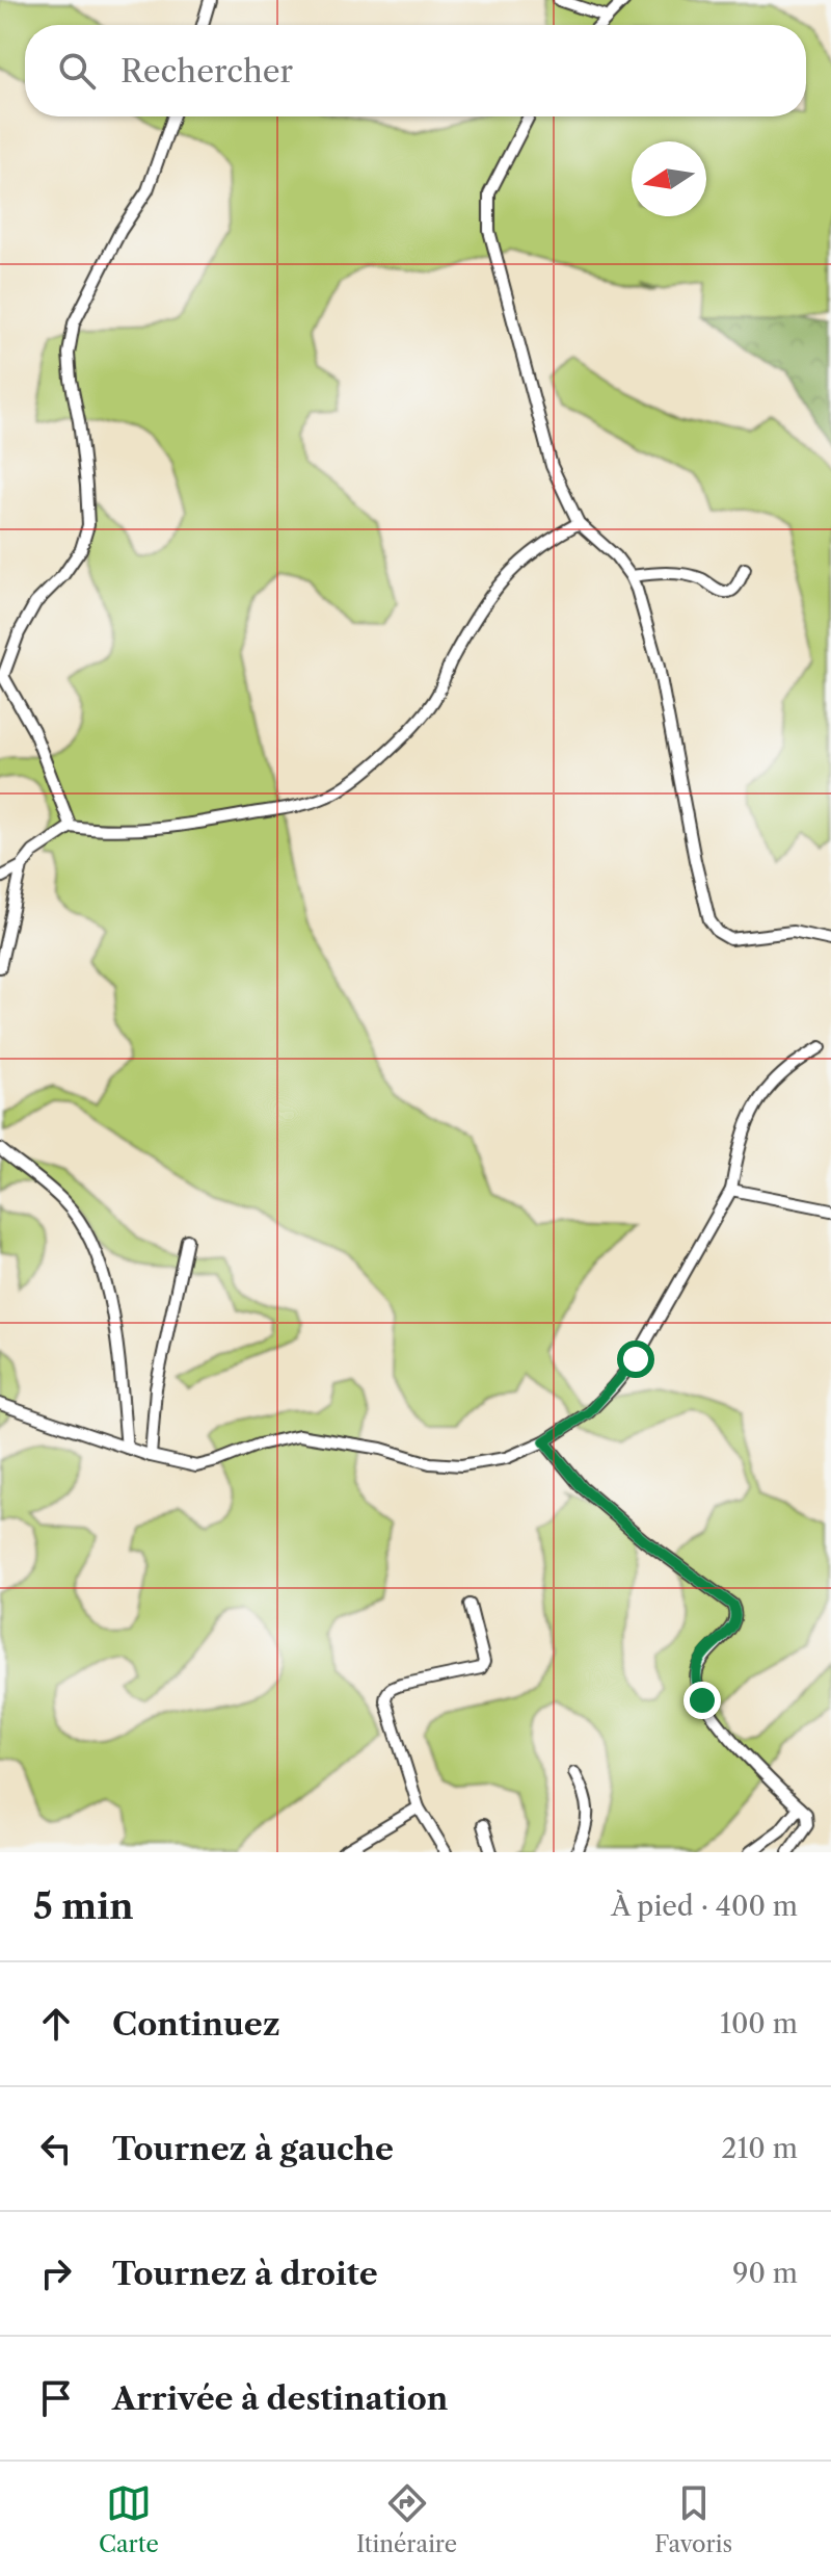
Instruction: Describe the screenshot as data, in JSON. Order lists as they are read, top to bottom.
{
  "north": "left",
  "page": {
    "search": "Rechercher",
    "heading": ["5 min", "À pied · 400 m"],
    "list": [
      ["Continuez", "100 m"],
      ["Tournez à gauche", "210 m"],
      ["Tournez à droite", "90 m"],
      "Arrivée à destination"
    ],
    "nav": ["Carte", "Itinéraire", "Favoris"]
  }
}
